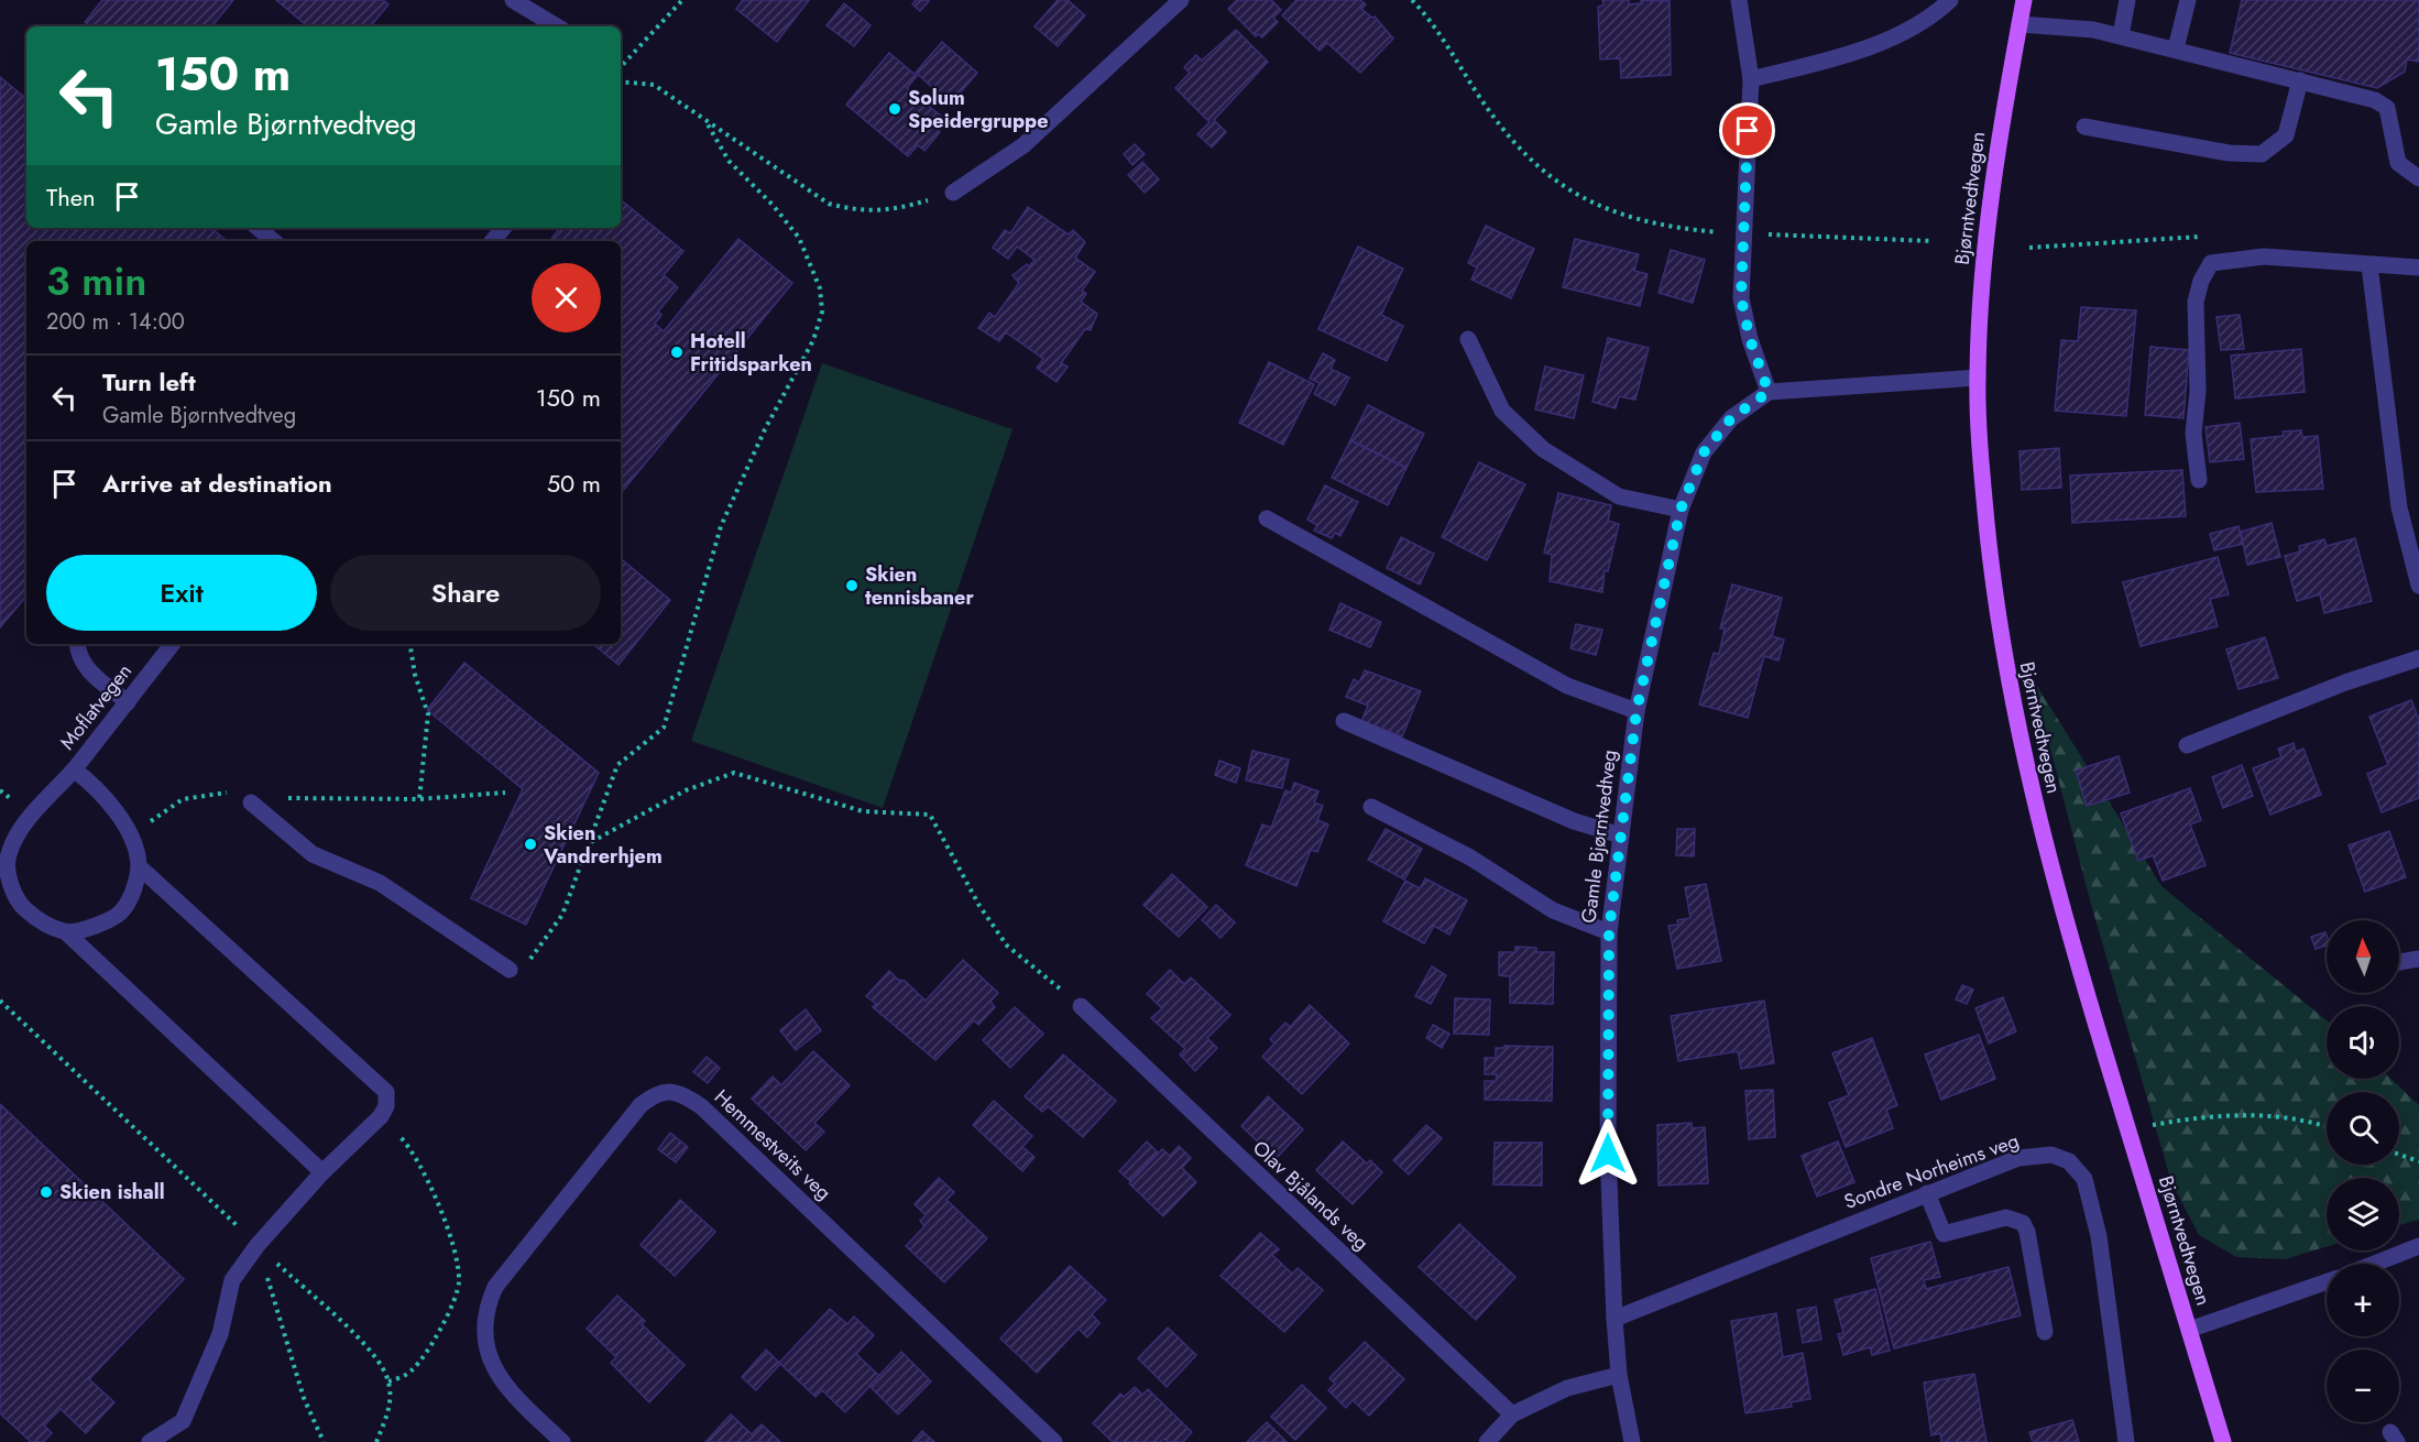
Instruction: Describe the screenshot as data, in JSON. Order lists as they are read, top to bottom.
{
  "streets": {
    "main road": ["Bjørntvedtvegen"],
    "street": [
      "Moflatvegen",
      "Gamle Bjørntvedtveg",
      "Hemmestveits veg",
      "Sondre Norheims veg",
      "Olav Bjålands veg"
    ]
  },
  "crossings": [
    ["Gamle Bjørntvedtveg", "Sondre Norheims veg"]
  ],
  "places": [
    "Solum Speidergruppe",
    "Hotell Fritidsparken",
    "Skien tennisbaner",
    "Skien Vandrerhjem",
    "Skien ishall"
  ],
  "north": "top",
  "page": {
    "turn": ["150 m", "Gamle Bjørntvedtveg"],
    "then": "Then",
    "heading": ["3 min", "200 m · 14:00"],
    "list": [
      {
        "name": "Turn left",
        "note": "Gamle Bjørntvedtveg",
        "value": "150 m"
      },
      {
        "name": "Arrive at destination",
        "value": "50 m"
      }
    ],
    "buttons": ["Exit", "Share"],
    "map_buttons": ["+", "−"]
  }
}
